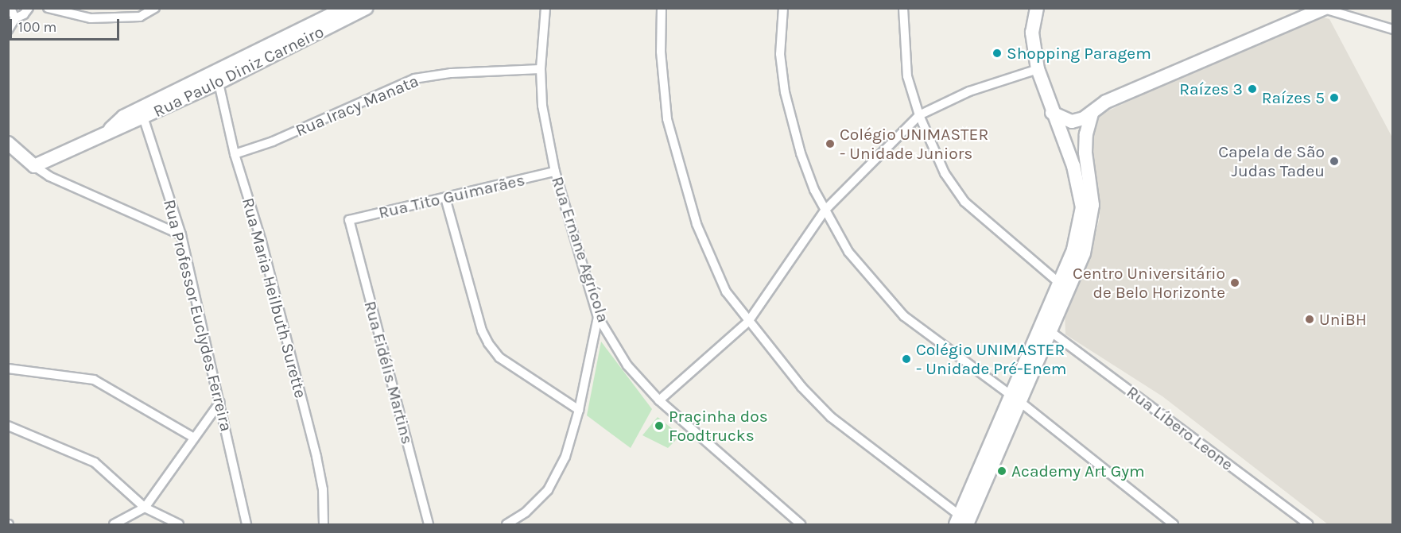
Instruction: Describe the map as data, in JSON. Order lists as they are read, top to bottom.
{
  "streets": {
    "main road": ["Rua Paulo Diniz Carneiro"],
    "street": [
      "Rua Iracy Manata",
      "Rua Tito Guimarães",
      "Rua Ernane Agrícola",
      "Rua Maria Heilbuth Surette",
      "Rua Professor Euclydes Ferreira",
      "Rua Fidélis Martins",
      "Rua Líbero Leone"
    ]
  },
  "crossings": [
    ["Rua Paulo Diniz Carneiro", "Rua Maria Heilbuth Surette"],
    ["Rua Paulo Diniz Carneiro", "Rua Professor Euclydes Ferreira"],
    ["Rua Iracy Manata", "Rua Ernane Agrícola"],
    ["Rua Iracy Manata", "Rua Maria Heilbuth Surette"],
    ["Rua Tito Guimarães", "Rua Ernane Agrícola"],
    ["Rua Tito Guimarães", "Rua Fidélis Martins"]
  ],
  "places": [
    "Shopping Paragem",
    "Raízes 3",
    "Raízes 5",
    "Colégio UNIMASTER - Unidade Juniors",
    "Capela de São Judas Tadeu",
    "Centro Universitário de Belo Horizonte",
    "UniBH",
    "Colégio UNIMASTER - Unidade Pré-Enem",
    "Praçinha dos Foodtrucks",
    "Academy Art Gym"
  ],
  "scale_bar": "100 m"
}
